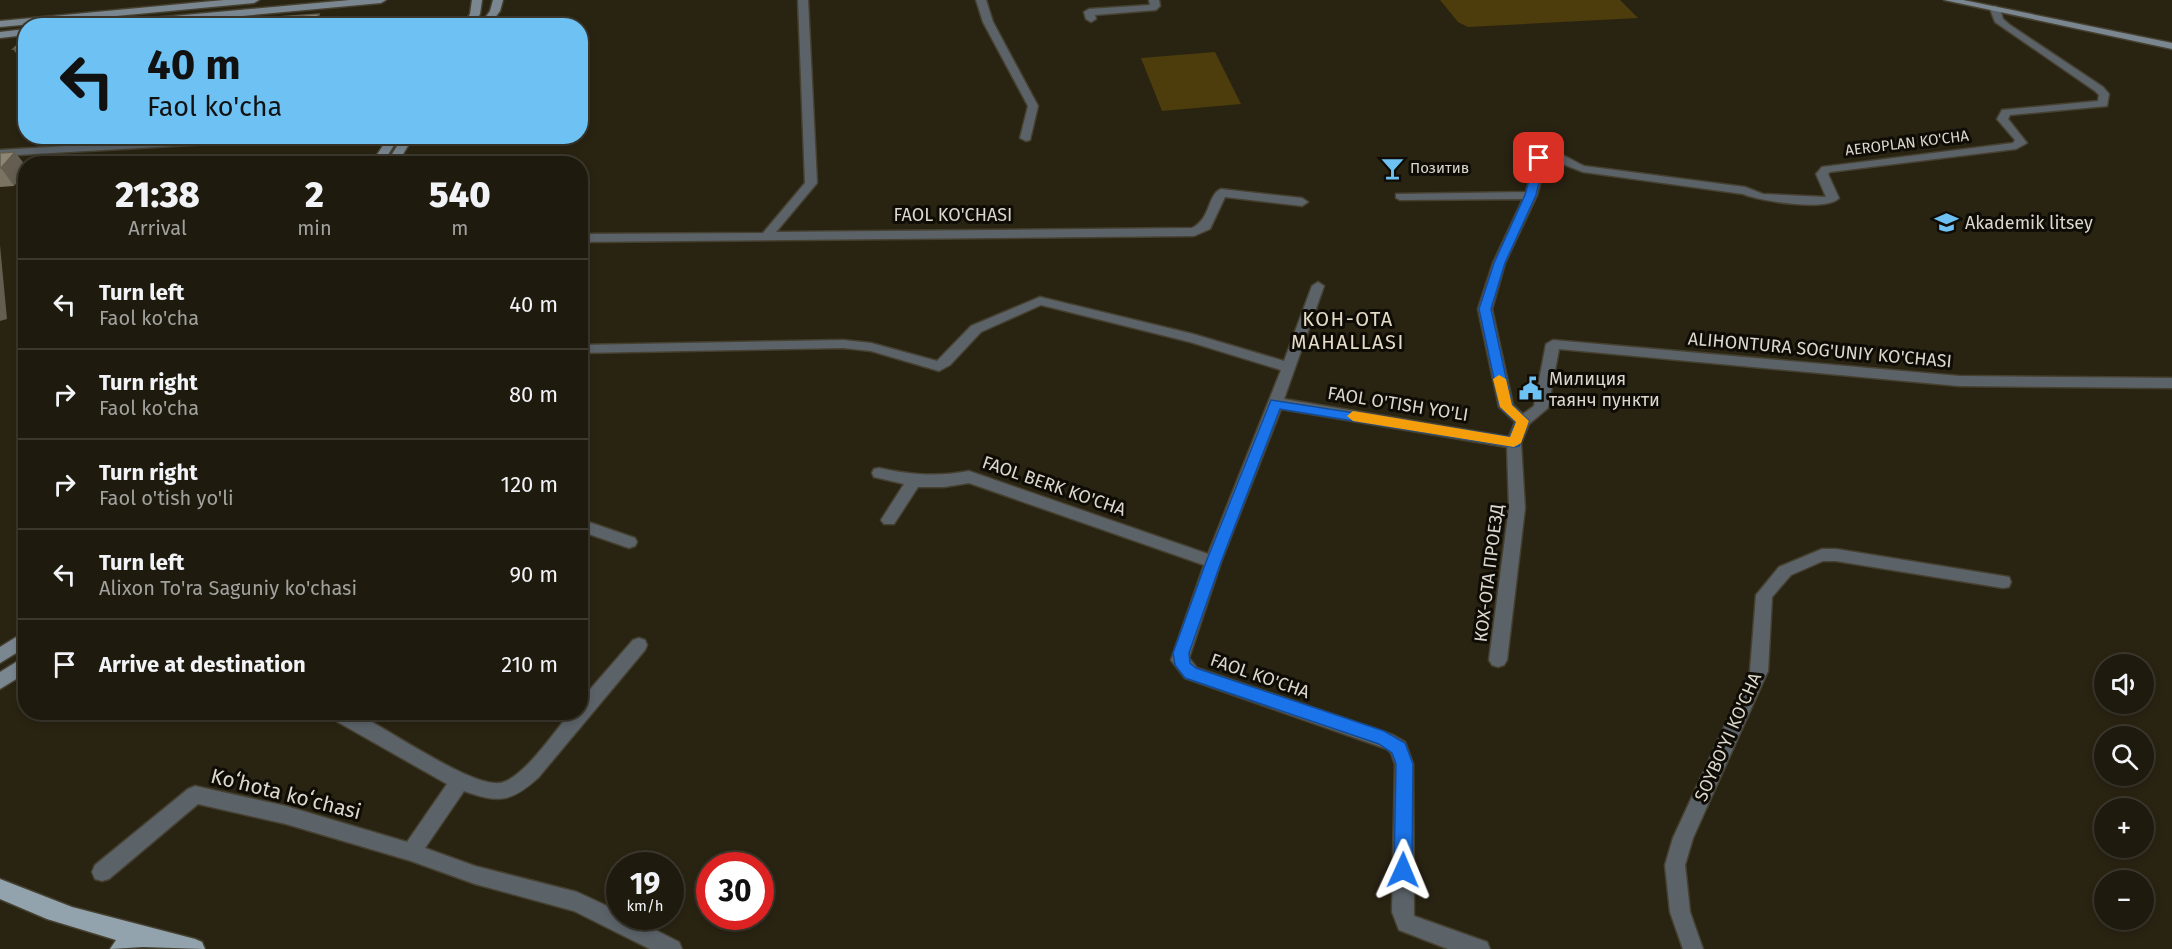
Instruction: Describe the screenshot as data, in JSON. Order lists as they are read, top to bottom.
{
  "streets": {
    "street": [
      "AEROPLAN KO'CHA",
      "FAOL KO'CHASI",
      "ALIHONTURA SOG'UNIY KO'CHASI",
      "FAOL O'TISH YO'LI",
      "FAOL BERK KO'CHA",
      "КОХ-ОТА ПРОЕЗД",
      "FAOL KO'CHA",
      "SOYBO'YI KO'CHA",
      "Koʻhota koʻchasi"
    ]
  },
  "crossings": [
    ["ALIHONTURA SOG'UNIY KO'CHASI", "КОХ-ОТА ПРОЕЗД"],
    ["FAOL O'TISH YO'LI", "КОХ-ОТА ПРОЕЗД"],
    ["FAOL O'TISH YO'LI", "FAOL KO'CHA"],
    ["FAOL BERK KO'CHA", "FAOL KO'CHA"]
  ],
  "districts": ["KOH-OTA MAHALLASI"],
  "places": {
    "bar": ["Позитив"],
    "school or university": ["Akademik litsey"],
    "public building": ["Милиция таянч пункти"]
  },
  "page": {
    "turn": ["40 m", "Faol ko'cha"],
    "eta": [
      "21:38",
      "Arrival",
      "2",
      "min",
      "540",
      "m"
    ],
    "list": [
      {
        "name": "Turn left",
        "note": "Faol ko'cha",
        "value": "40 m"
      },
      {
        "name": "Turn right",
        "note": "Faol ko'cha",
        "value": "80 m"
      },
      {
        "name": "Turn right",
        "note": "Faol o'tish yo'li",
        "value": "120 m"
      },
      {
        "name": "Turn left",
        "note": "Alixon To'ra Saguniy ko'chasi",
        "value": "90 m"
      },
      {
        "name": "Arrive at destination",
        "value": "210 m"
      }
    ],
    "map_buttons": ["+", "−"],
    "speed": "19 km/h",
    "limit": "30"
  }
}
